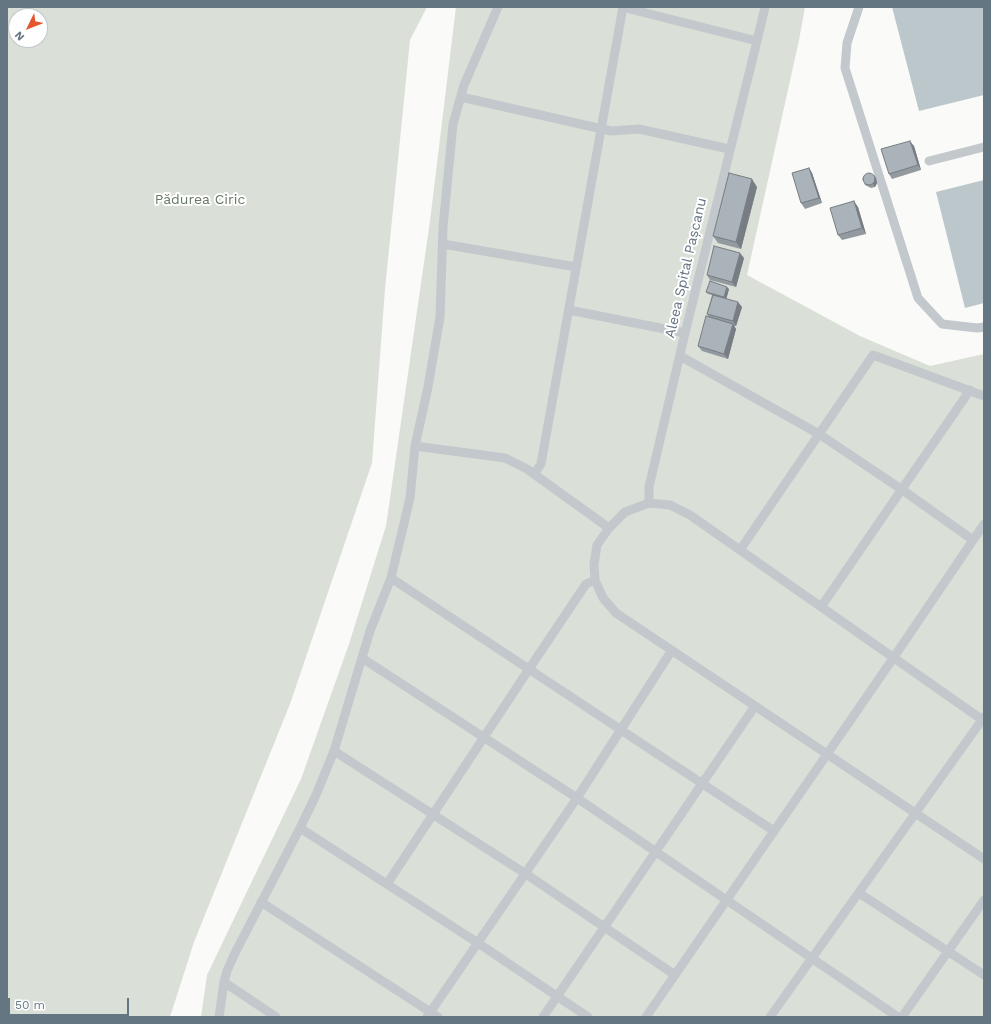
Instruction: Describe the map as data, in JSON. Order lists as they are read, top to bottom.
{
  "streets": {
    "lane": ["Aleea Spital Pașcanu"]
  },
  "parks": ["Pădurea Ciric"],
  "scale_bar": "50 m",
  "north": "bottom left"
}
